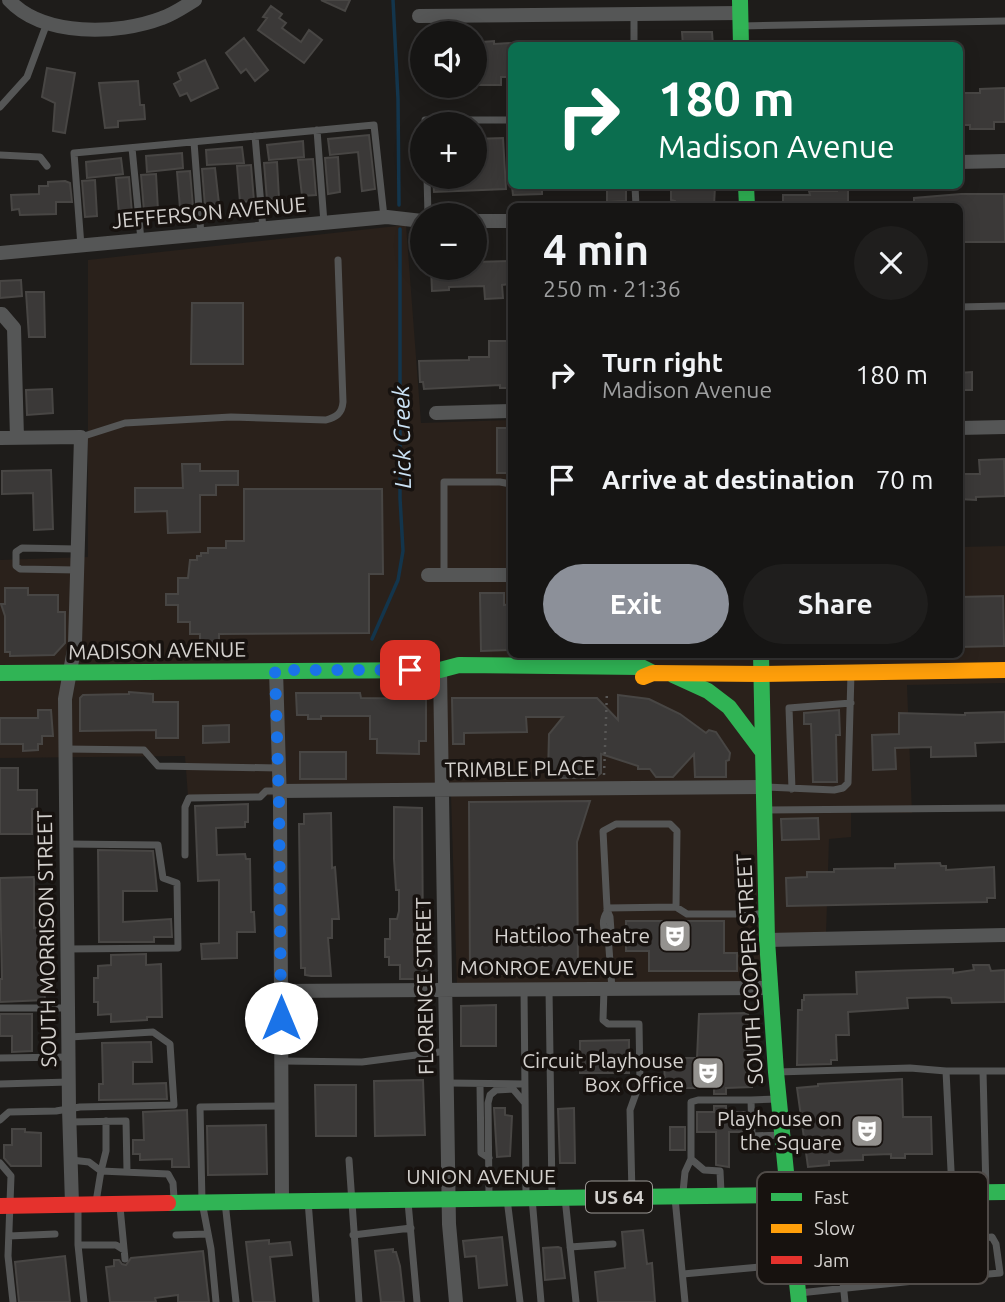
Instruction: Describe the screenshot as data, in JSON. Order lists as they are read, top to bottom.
{
  "streets": {
    "main road": [
      "MADISON AVENUE",
      "SOUTH COOPER STREET",
      "UNION AVENUE",
      "US 64"
    ],
    "street": [
      "JEFFERSON AVENUE",
      "TRIMBLE PLACE",
      "SOUTH MORRISON STREET",
      "MONROE AVENUE",
      "FLORENCE STREET"
    ]
  },
  "crossings": [
    ["MADISON AVENUE", "SOUTH MORRISON STREET"],
    ["MADISON AVENUE", "SOUTH COOPER STREET"],
    ["MADISON AVENUE", "FLORENCE STREET"],
    ["TRIMBLE PLACE", "SOUTH COOPER STREET"],
    ["TRIMBLE PLACE", "FLORENCE STREET"],
    ["SOUTH MORRISON STREET", "UNION AVENUE"],
    ["MONROE AVENUE", "SOUTH COOPER STREET"],
    ["MONROE AVENUE", "FLORENCE STREET"],
    ["FLORENCE STREET", "UNION AVENUE"]
  ],
  "water": ["Lick Creek"],
  "places": {
    "theatre": ["Hattiloo Theatre", "Circuit Playhouse Box Office", "Playhouse on the Square"]
  },
  "legend": ["Fast", "Slow", "Jam"],
  "page": {
    "map_buttons": ["+", "−"],
    "turn": ["180 m", "Madison Avenue"],
    "heading": ["4 min", "250 m · 21:36"],
    "list": [
      {
        "name": "Turn right",
        "note": "Madison Avenue",
        "value": "180 m"
      },
      {
        "name": "Arrive at destination",
        "value": "70 m"
      }
    ],
    "buttons": ["Exit", "Share"]
  }
}
